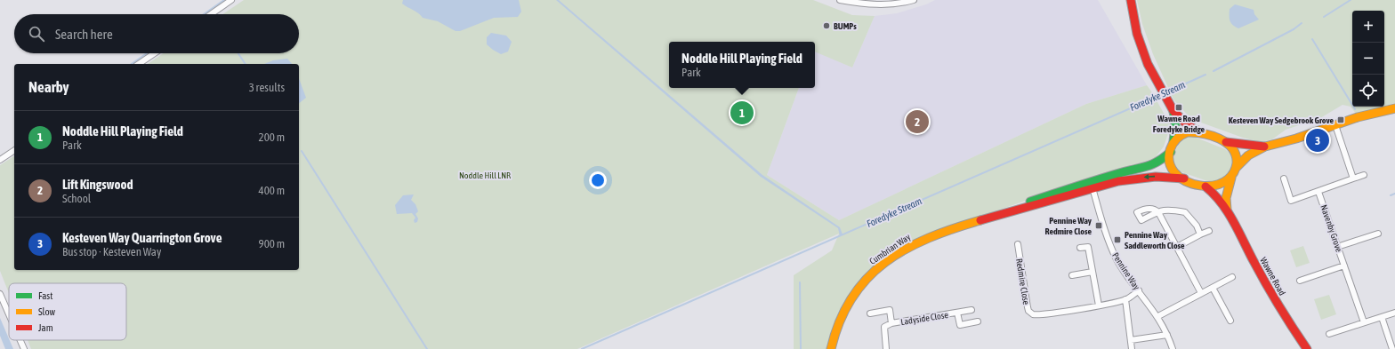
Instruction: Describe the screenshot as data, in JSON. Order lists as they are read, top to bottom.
{
  "streets": {
    "street": [
      "Navenby Grove",
      "Cumbrian Way",
      "Pennine Way",
      "Wawne Road",
      "Redmire Close",
      "Ladyside Close"
    ]
  },
  "crossings": [
    ["Cumbrian Way", "Pennine Way"],
    ["Cumbrian Way", "Wawne Road"],
    ["Pennine Way", "Redmire Close"]
  ],
  "water": ["Foredyke Stream"],
  "parks": ["Noddle Hill LNR"],
  "places": {
    "other": ["BUMPs"],
    "transit": [
      "Wawne Road Foredyke Bridge",
      "Kesteven Way Sedgebrook Grove",
      "Pennine Way Redmire Close",
      "Pennine Way Saddleworth Close"
    ]
  },
  "legend": ["Fast", "Slow", "Jam"],
  "page": {
    "map_buttons": ["+", "−"],
    "search": "Search here",
    "popup": ["Noddle Hill Playing Field", "Park"],
    "heading": ["Nearby", "3 results"],
    "pins": ["1", "2", "3"],
    "list": [
      {
        "mark": "1",
        "name": "Noddle Hill Playing Field",
        "note": "Park",
        "value": "200 m"
      },
      {
        "mark": "2",
        "name": "Lift Kingswood",
        "note": "School",
        "value": "400 m"
      },
      {
        "mark": "3",
        "name": "Kesteven Way Quarrington Grove",
        "note": "Bus stop · Kesteven Way",
        "value": "900 m"
      }
    ]
  }
}
